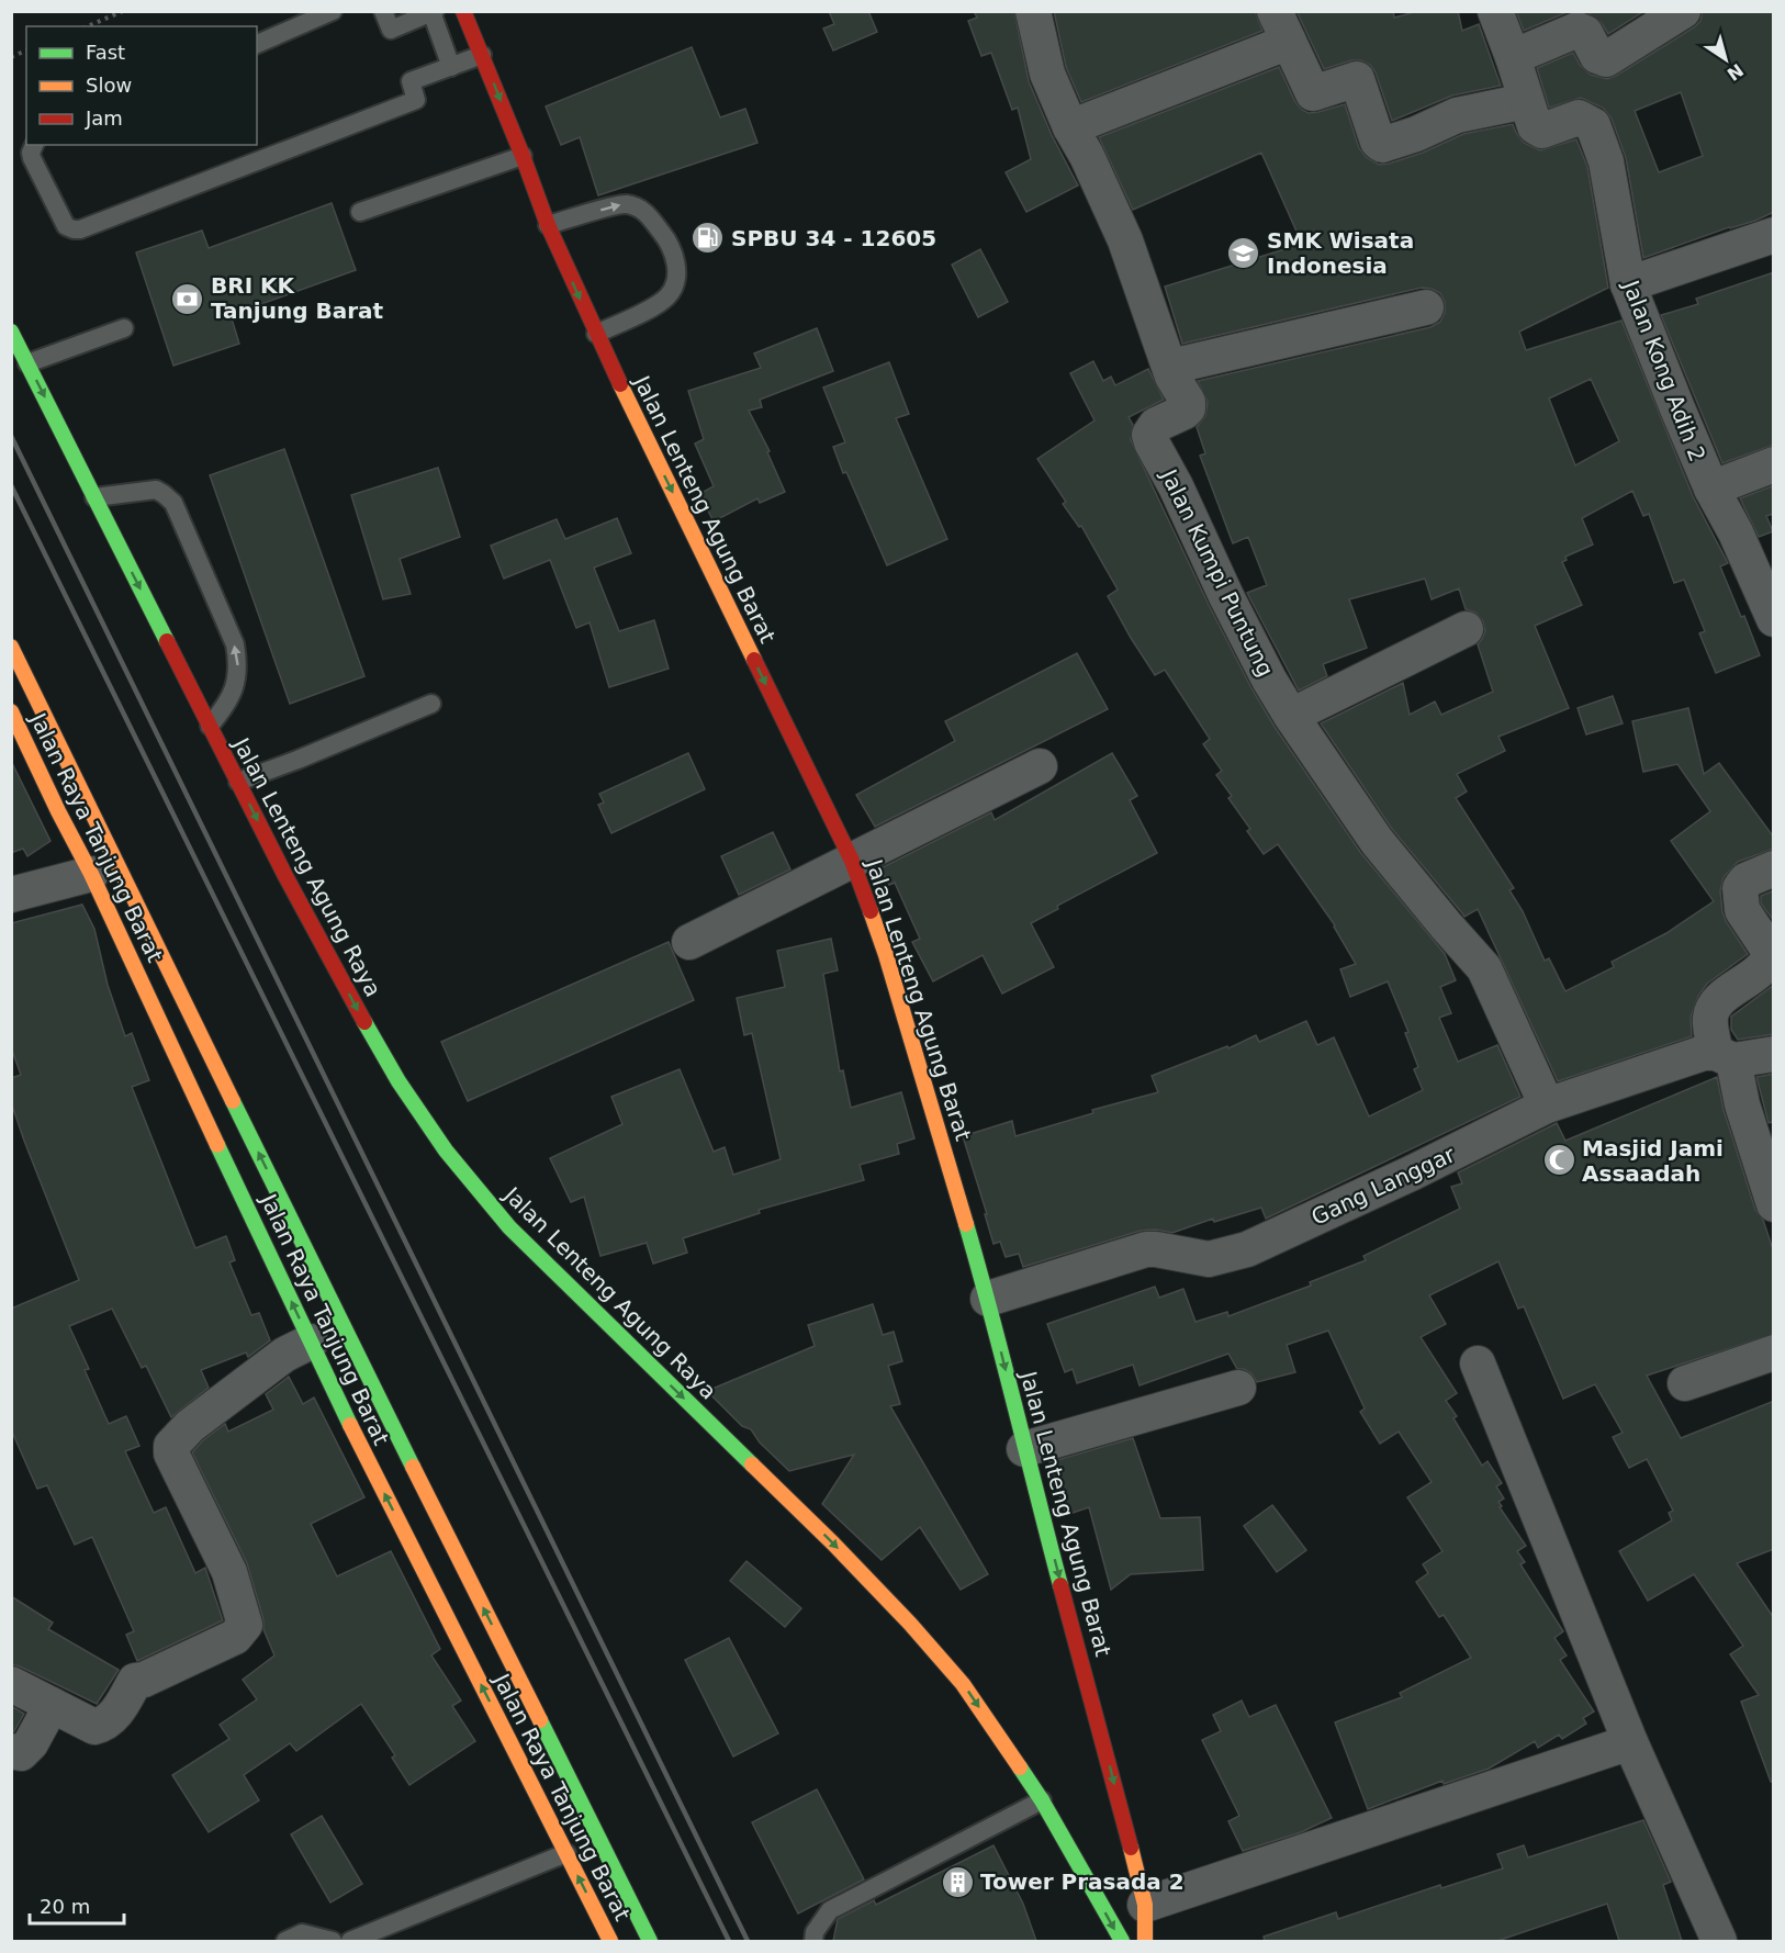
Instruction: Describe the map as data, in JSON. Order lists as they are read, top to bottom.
{
  "streets": {
    "main road": ["Jalan Lenteng Agung Barat", "Jalan Raya Tanjung Barat", "Jalan Lenteng Agung Raya"],
    "street": ["Jalan Kong Adih 2", "Jalan Kumpi Puntung", "Gang Langgar"]
  },
  "crossings": [
    ["Jalan Lenteng Agung Barat", "Gang Langgar"],
    ["Jalan Kumpi Puntung", "Gang Langgar"]
  ],
  "one_way": ["Jalan Lenteng Agung Barat", "Jalan Lenteng Agung Raya"],
  "places": {
    "fuel station": ["SPBU 34 - 12605"],
    "school or university": ["SMK Wisata Indonesia"],
    "bank": ["BRI KK Tanjung Barat"],
    "mosque": ["Masjid Jami Assaadah"],
    "building": ["Tower Prasada 2"]
  },
  "legend": ["Fast", "Slow", "Jam"],
  "scale_bar": "20 m",
  "north": "bottom right"
}
